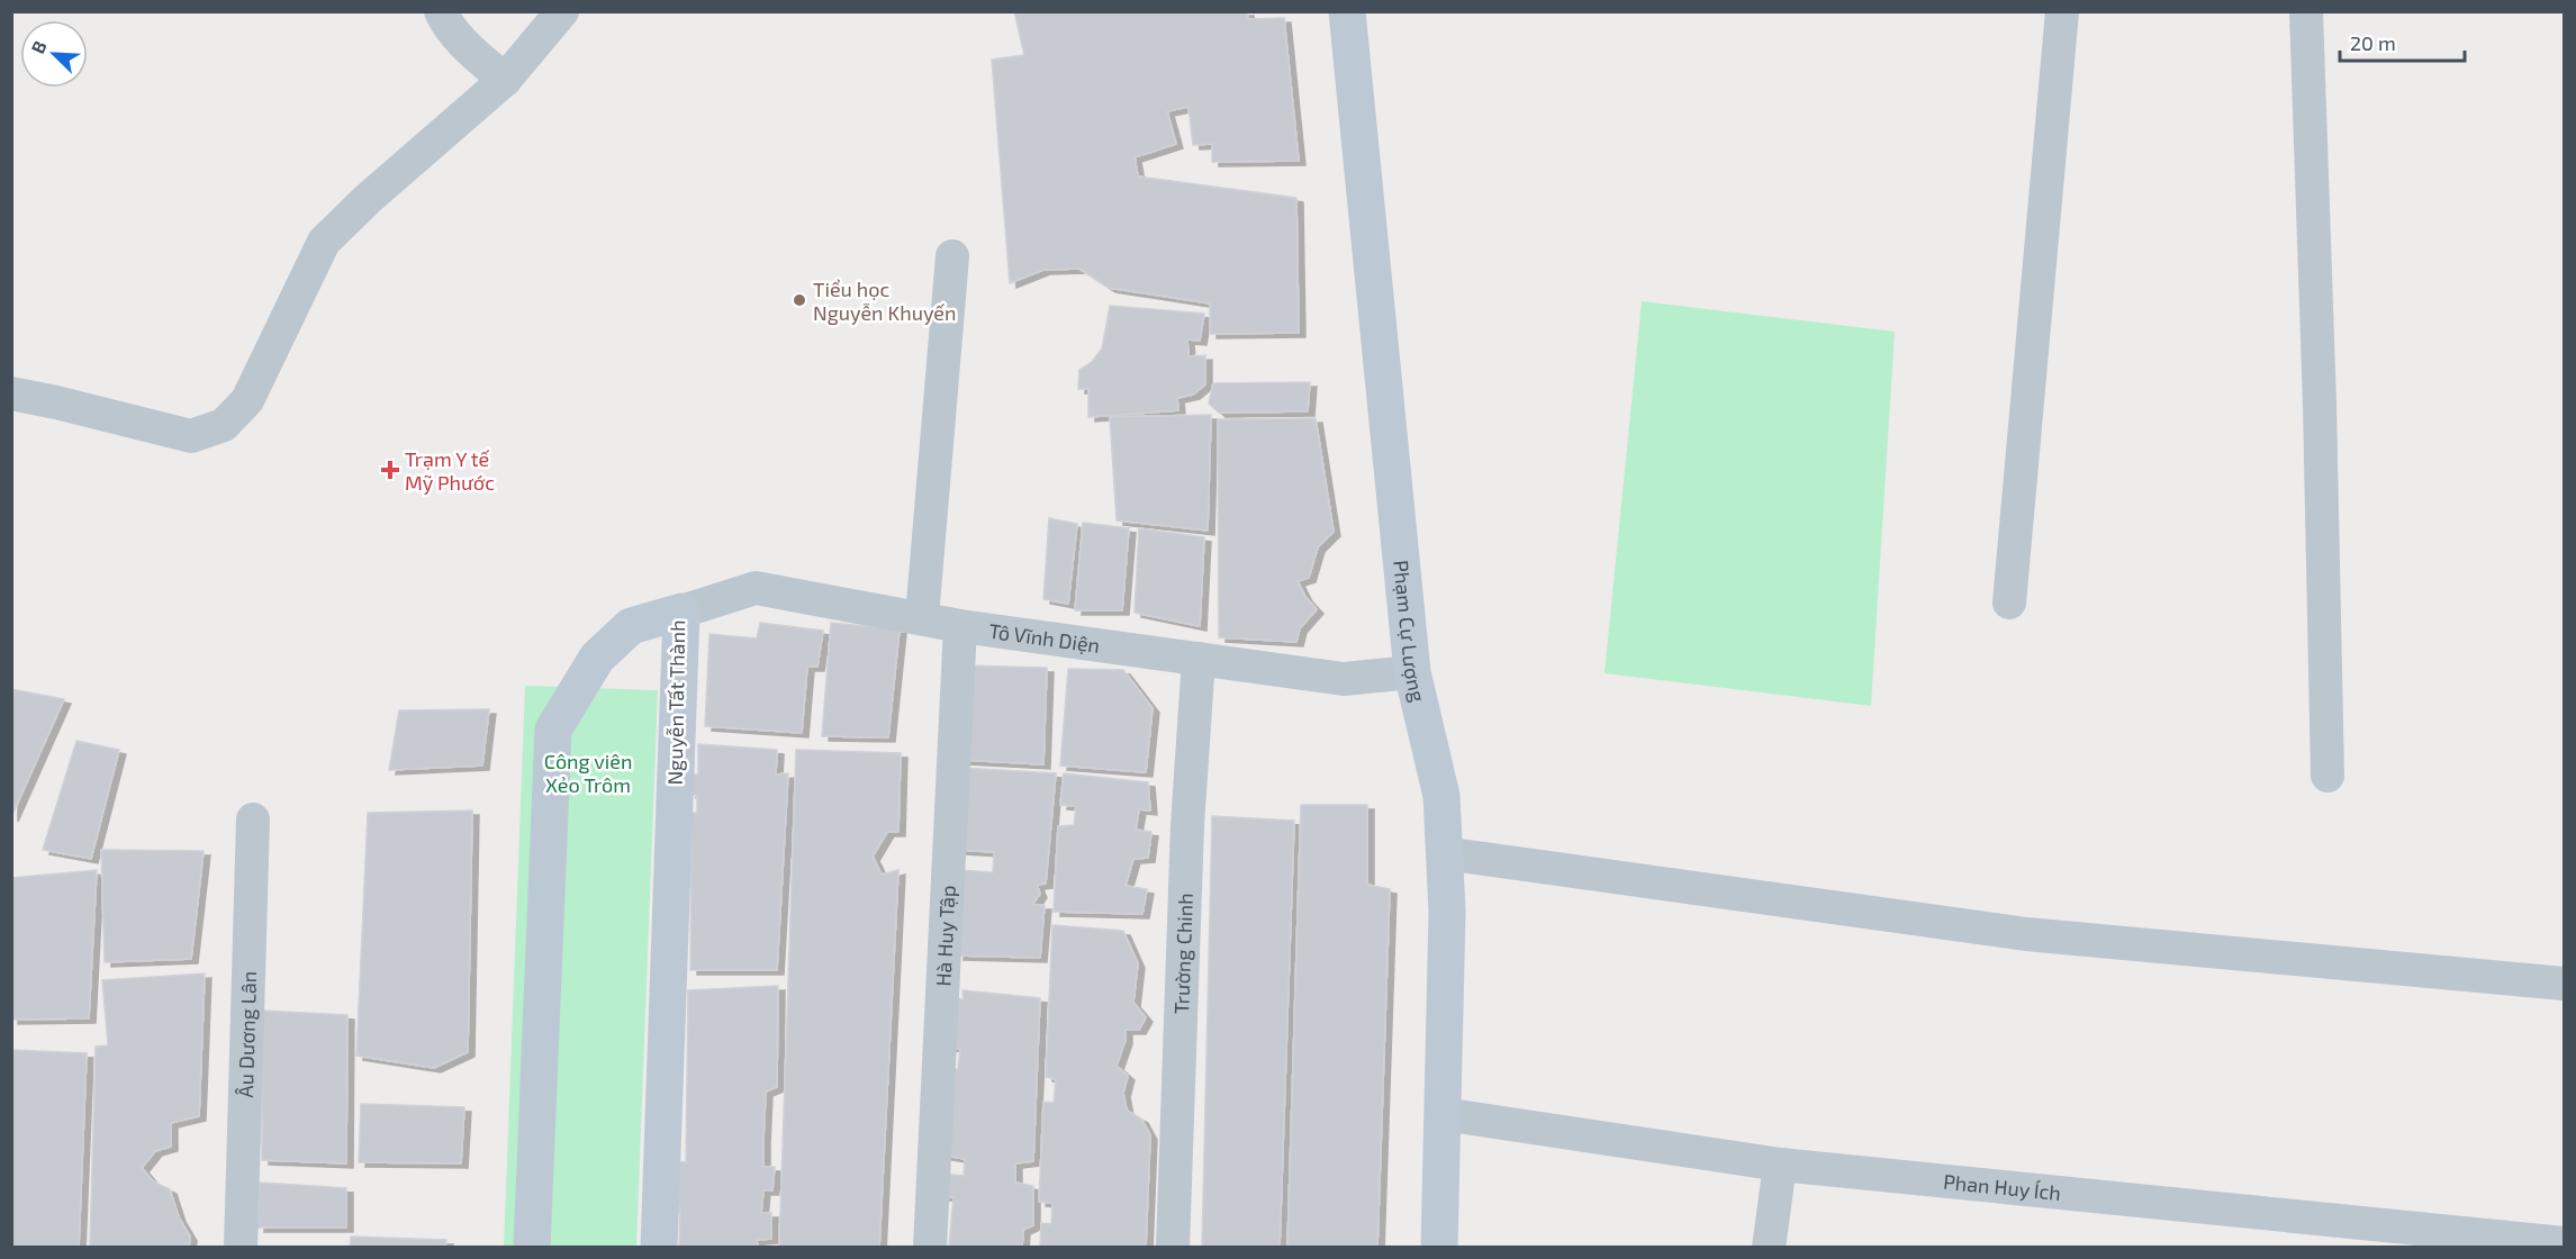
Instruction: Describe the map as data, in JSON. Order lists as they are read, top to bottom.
{
  "streets": {
    "street": [
      "Phạm Cự Lượng",
      "Tô Vĩnh Diện",
      "Nguyễn Tất Thành",
      "Hà Huy Tập",
      "Trường Chinh",
      "Âu Dương Lân",
      "Phan Huy Ích"
    ]
  },
  "crossings": [
    ["Phạm Cự Lượng", "Tô Vĩnh Diện"],
    ["Phạm Cự Lượng", "Phan Huy Ích"],
    ["Tô Vĩnh Diện", "Nguyễn Tất Thành"],
    ["Tô Vĩnh Diện", "Hà Huy Tập"],
    ["Tô Vĩnh Diện", "Trường Chinh"]
  ],
  "parks": ["Công viên Xẻo Trôm"],
  "places": {
    "other": ["Tiểu học Nguyễn Khuyến"],
    "health": ["Trạm Y tế Mỹ Phước"]
  },
  "scale_bar": "20 m",
  "north": "top left"
}
